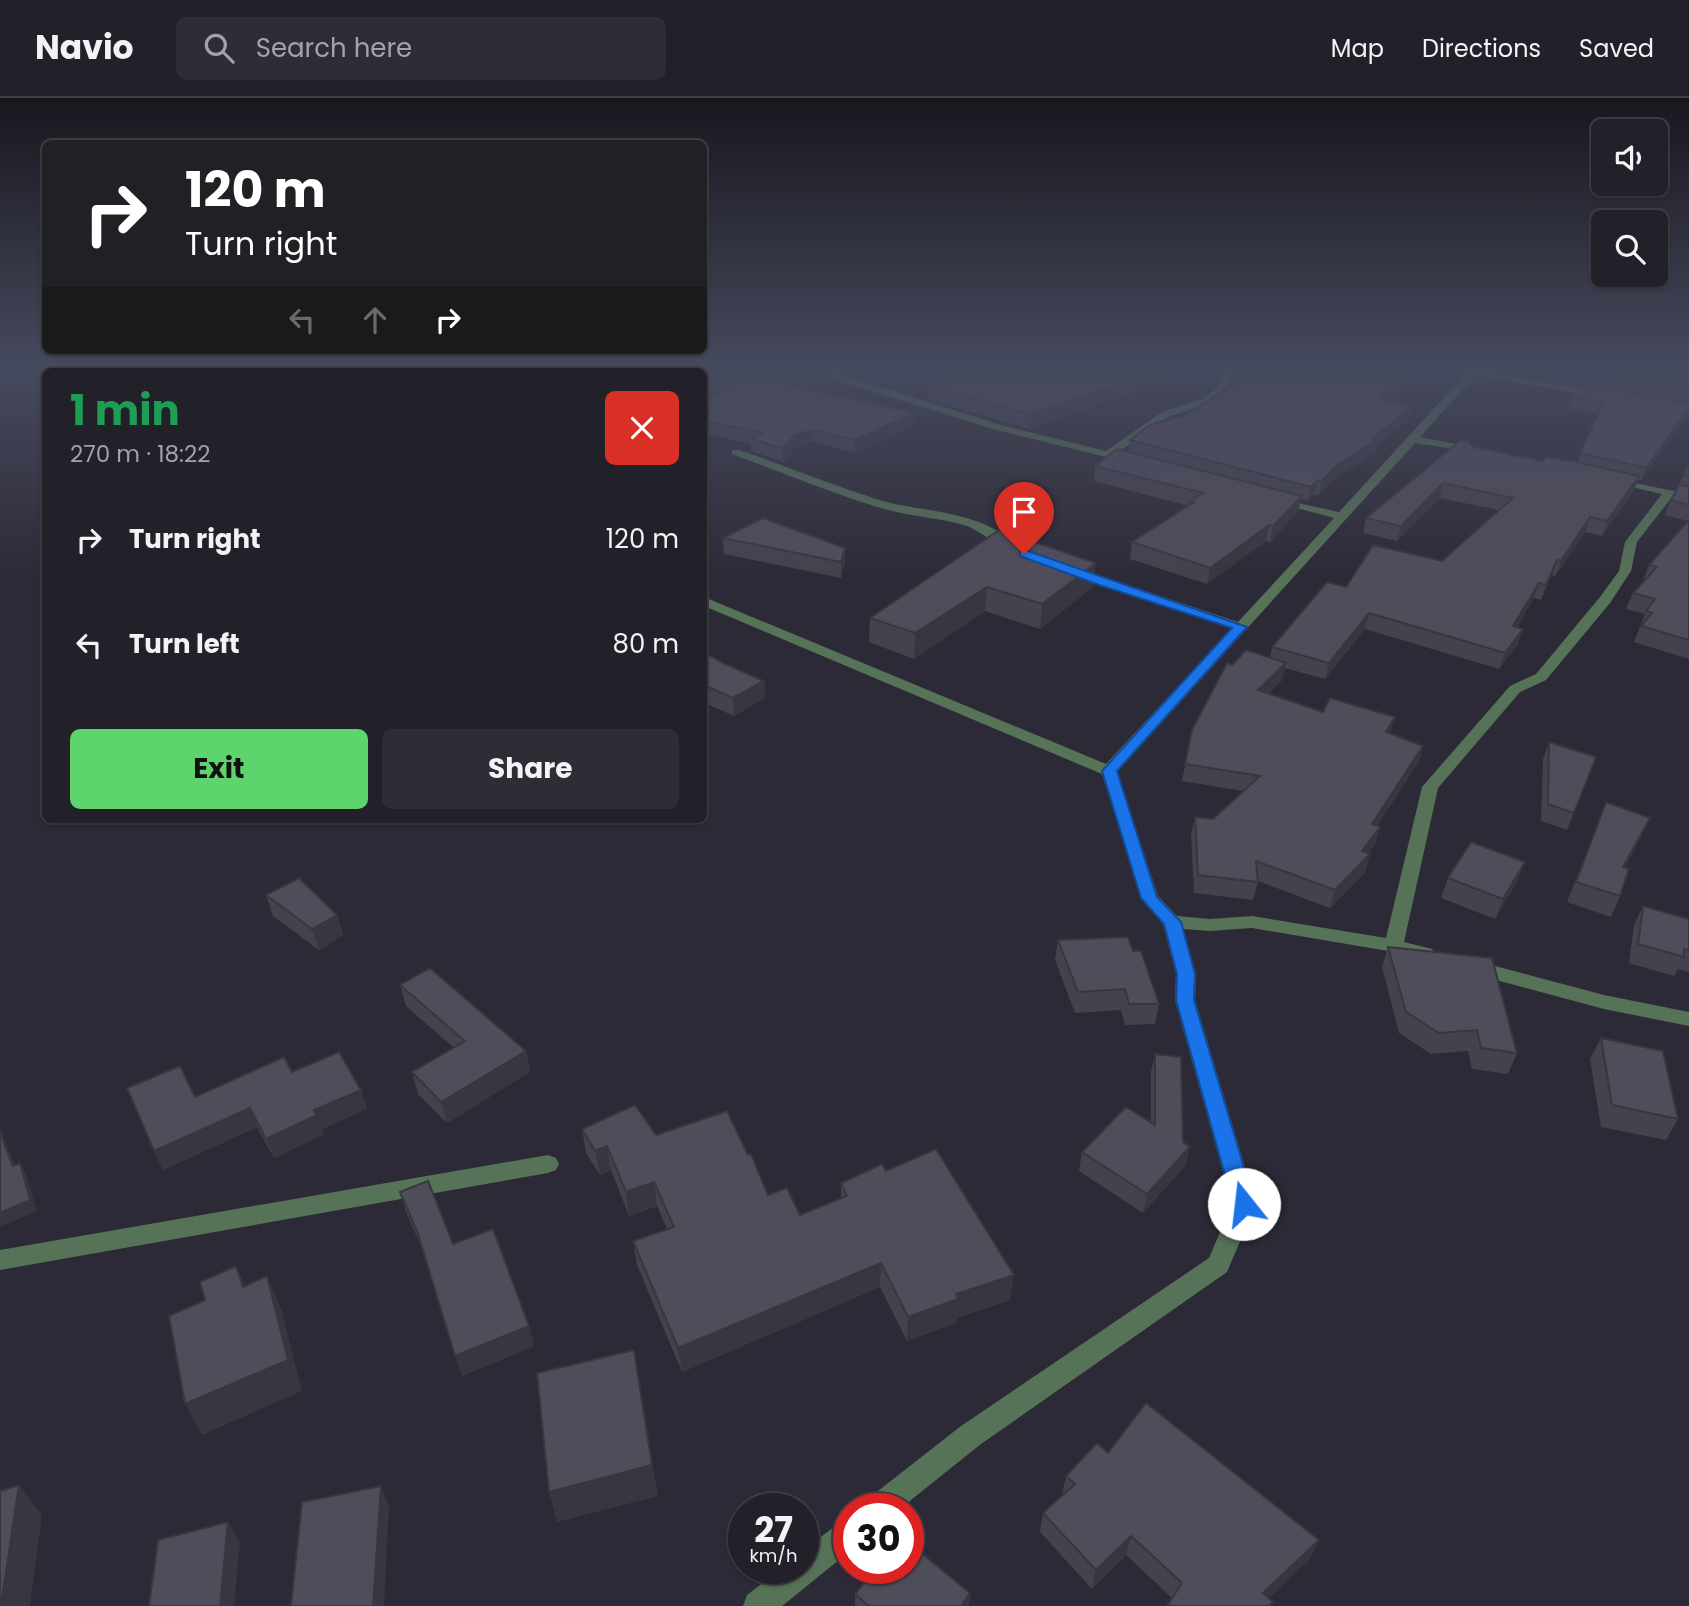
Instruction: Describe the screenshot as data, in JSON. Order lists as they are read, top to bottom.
{
  "page": {
    "header": "Navio",
    "search": "Search here",
    "nav": ["Map", "Directions", "Saved"],
    "turn": ["120 m", "Turn right"],
    "heading": ["1 min", "270 m · 18:22"],
    "list": [
      {
        "name": "Turn right",
        "value": "120 m"
      },
      {
        "name": "Turn left",
        "value": "80 m"
      }
    ],
    "buttons": ["Exit", "Share"],
    "speed": "27 km/h",
    "limit": "30"
  }
}
